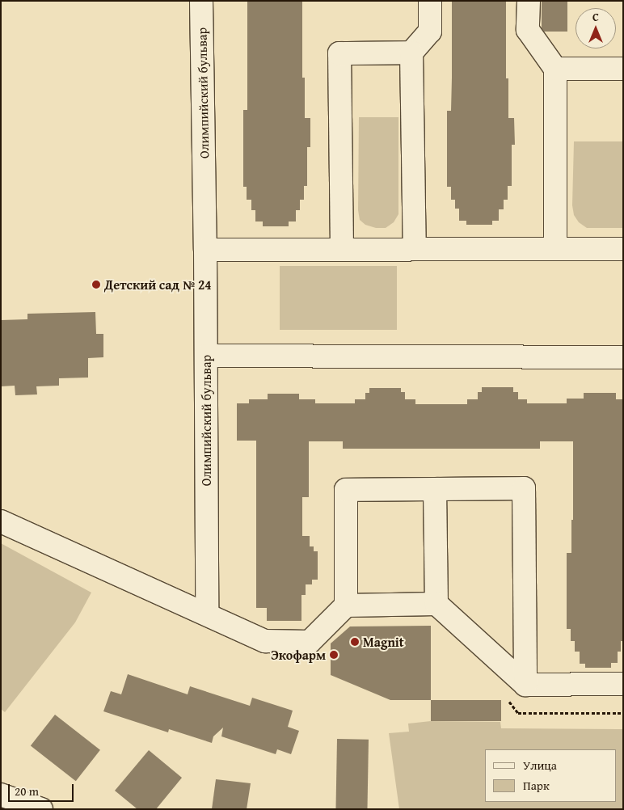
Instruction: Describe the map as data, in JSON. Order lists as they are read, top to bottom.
{
  "streets": {
    "street": ["Олимпийский бульвар"]
  },
  "places": ["Детский сад № 24", "Magnit", "Экофарм"],
  "legend": ["Улица", "Парк"],
  "scale_bar": "20 m",
  "north": "top"
}
